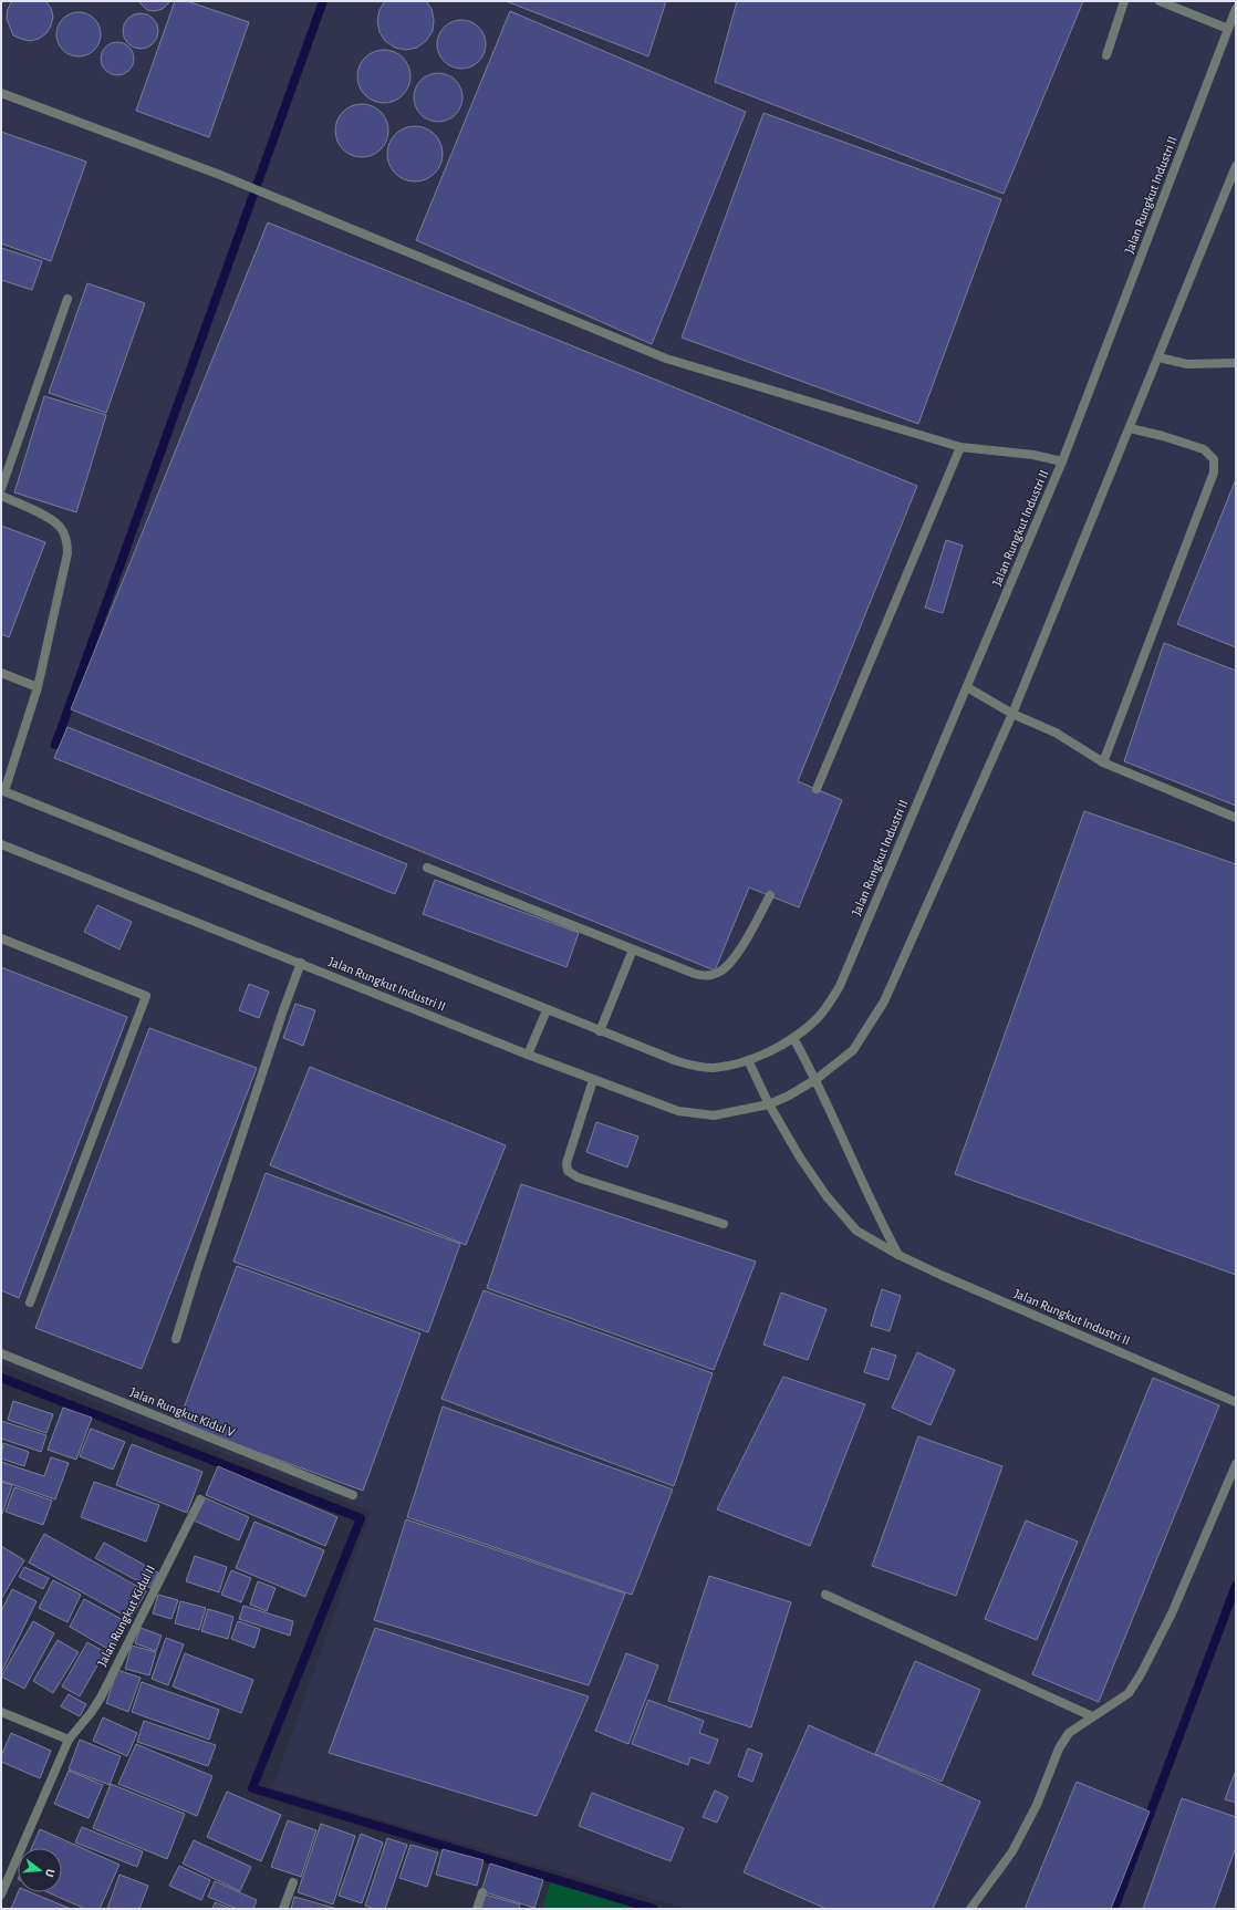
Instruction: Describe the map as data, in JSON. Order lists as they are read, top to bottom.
{
  "streets": {
    "street": ["Jalan Rungkut Industri II", "Jalan Rungkut Kidul V", "Jalan Rungkut Kidul II"]
  },
  "north": "right"
}
